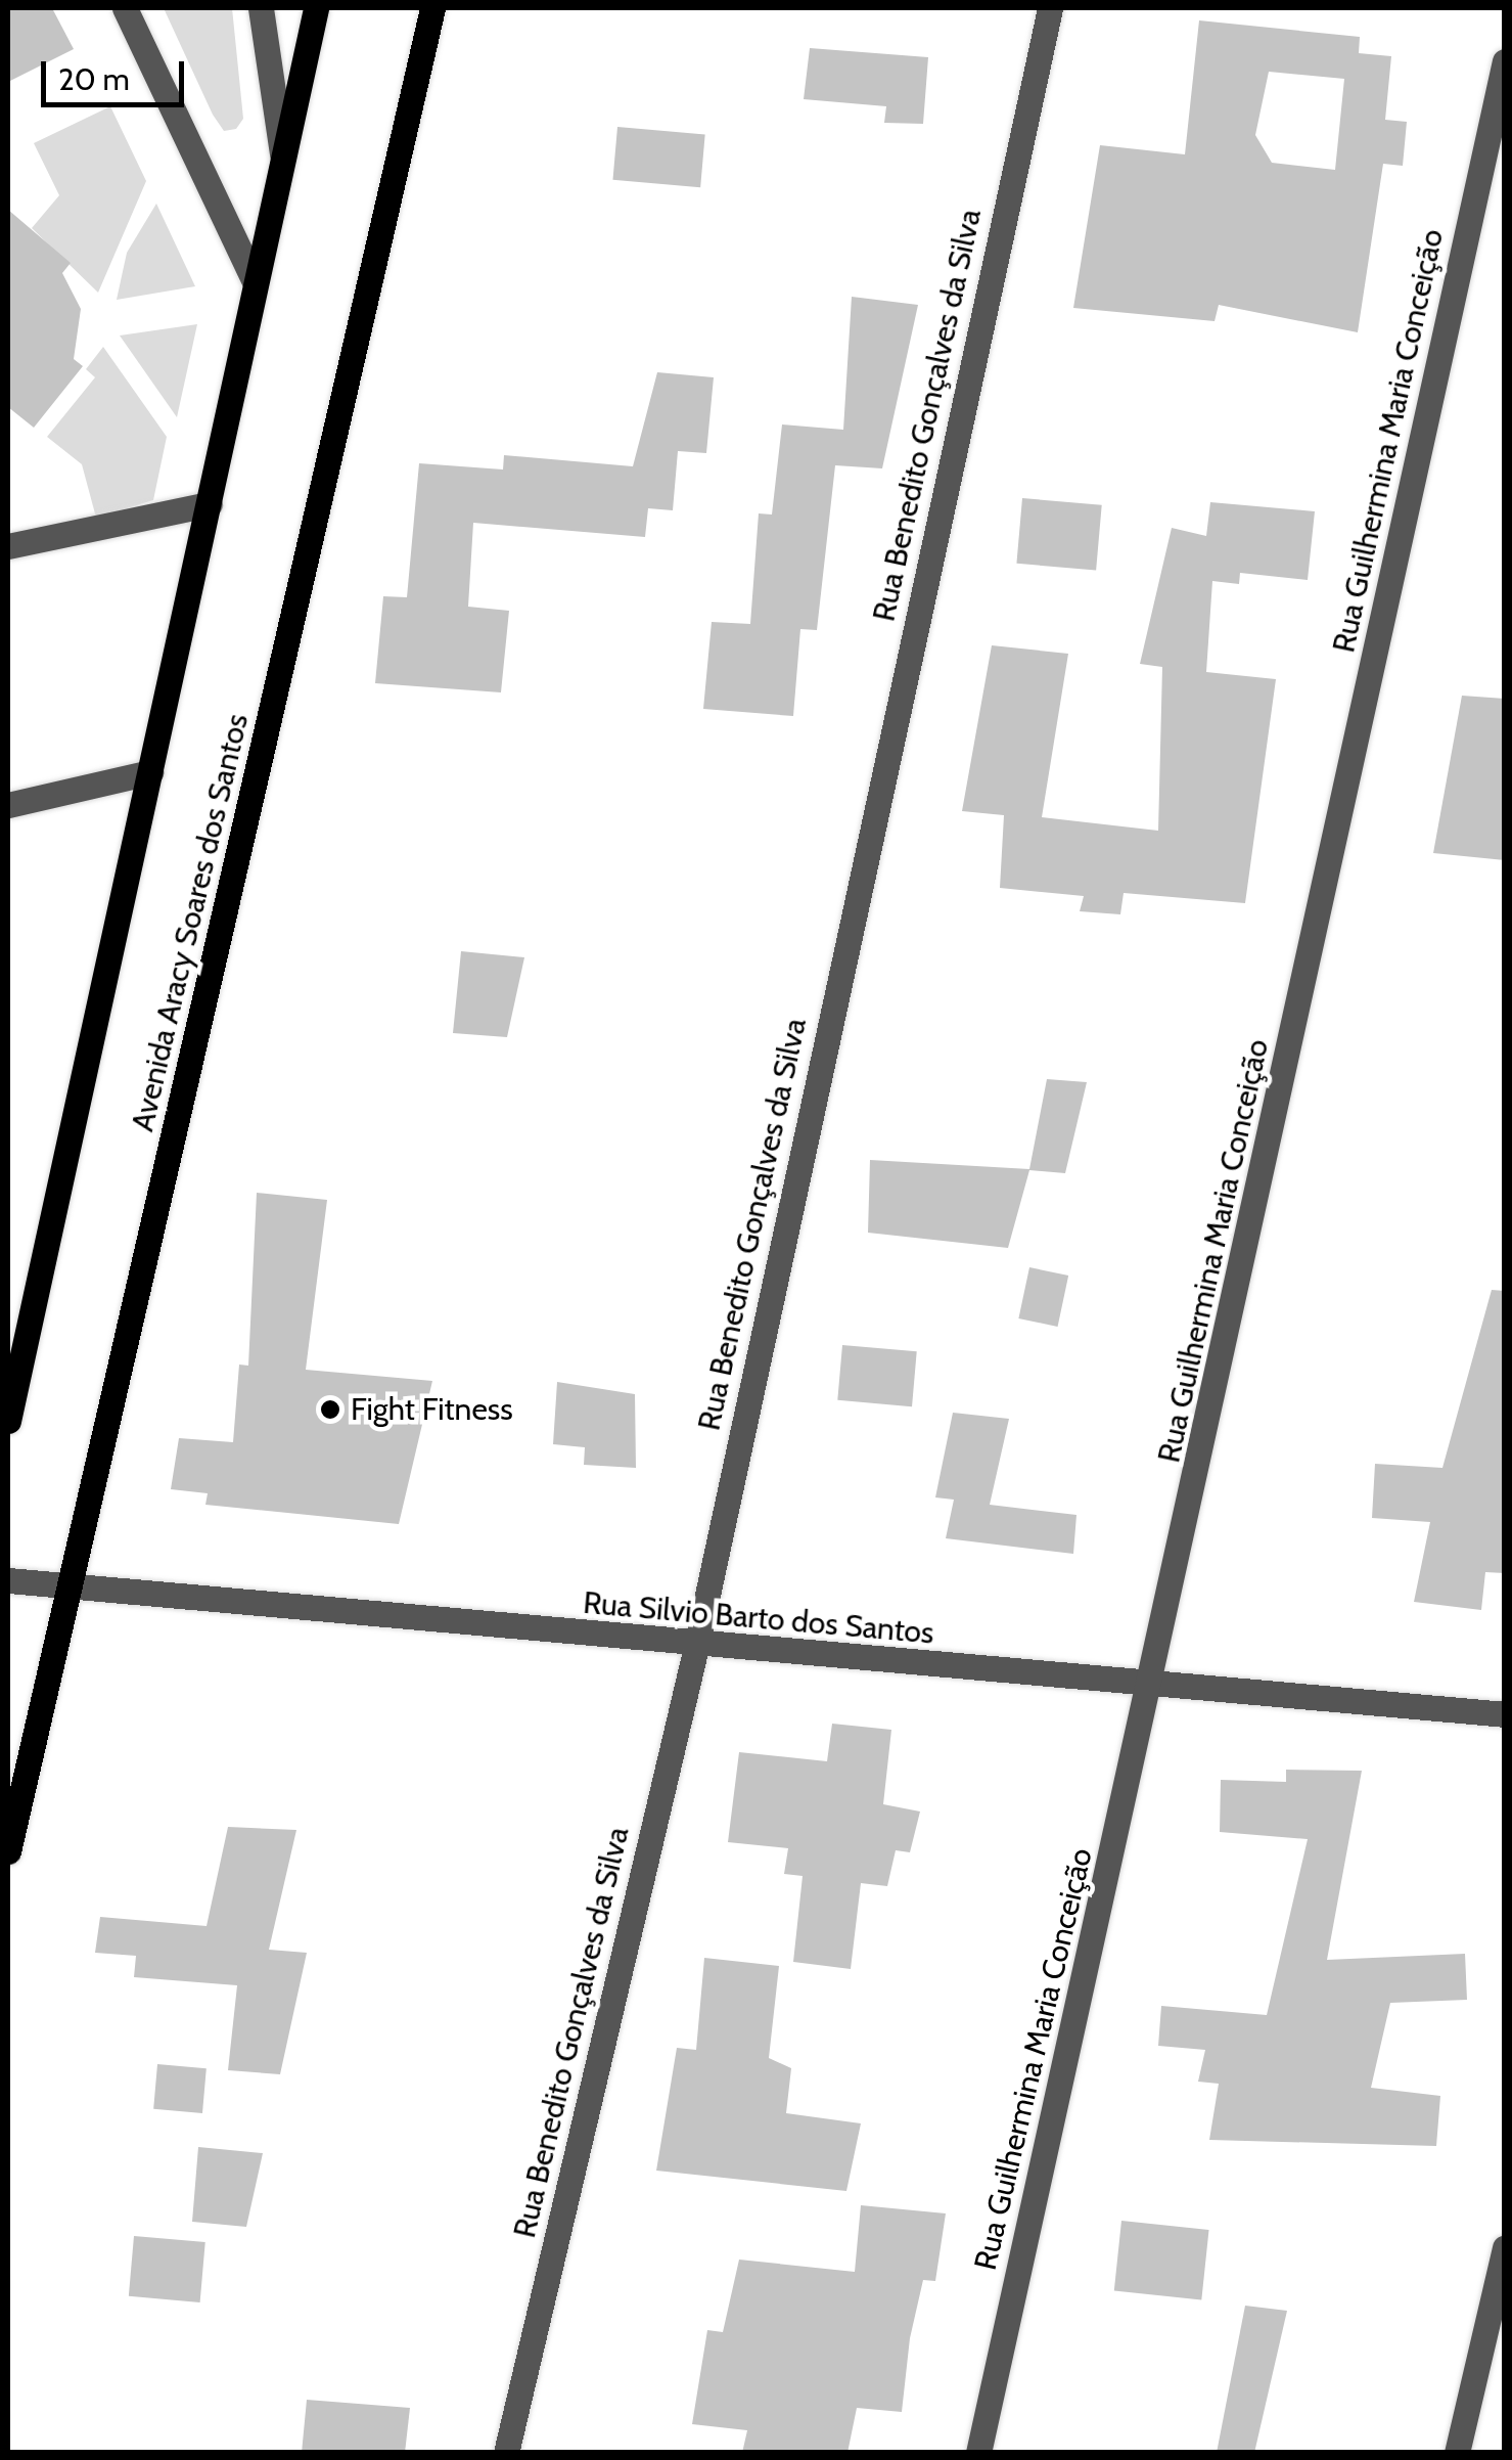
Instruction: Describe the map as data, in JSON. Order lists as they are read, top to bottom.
{
  "streets": {
    "main road": ["Avenida Aracy Soares dos Santos"],
    "street": ["Rua Benedito Gonçalves da Silva", "Rua Guilhermina Maria Conceição", "Rua Silvio Barto dos Santos"]
  },
  "crossings": [
    ["Rua Benedito Gonçalves da Silva", "Rua Silvio Barto dos Santos"],
    ["Rua Guilhermina Maria Conceição", "Rua Silvio Barto dos Santos"],
    ["Avenida Aracy Soares dos Santos", "Rua Silvio Barto dos Santos"]
  ],
  "places": ["Fight Fitness"],
  "scale_bar": "20 m"
}
